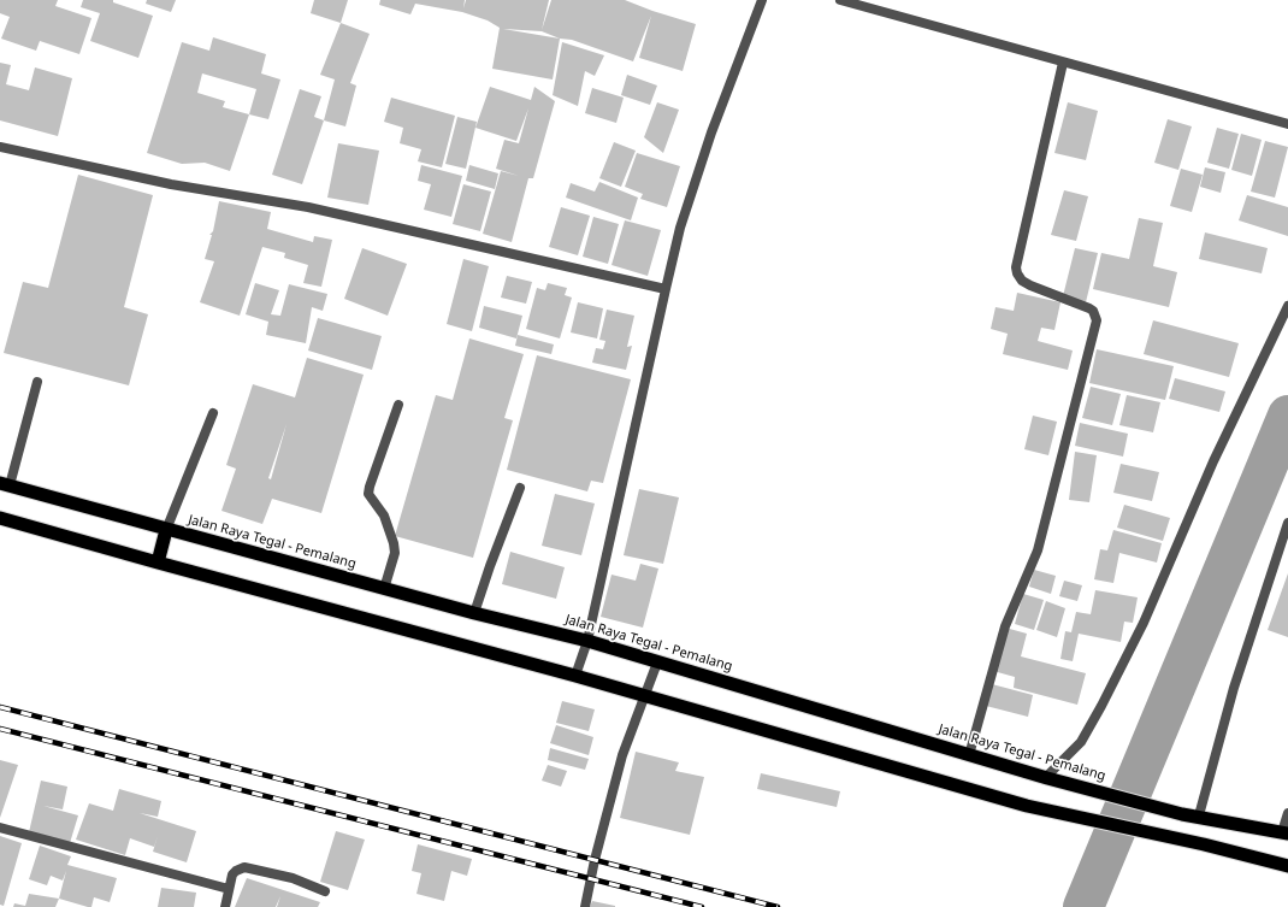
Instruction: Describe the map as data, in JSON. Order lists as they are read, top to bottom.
{
  "streets": {
    "highway": ["Jalan Raya Tegal - Pemalang"]
  }
}
